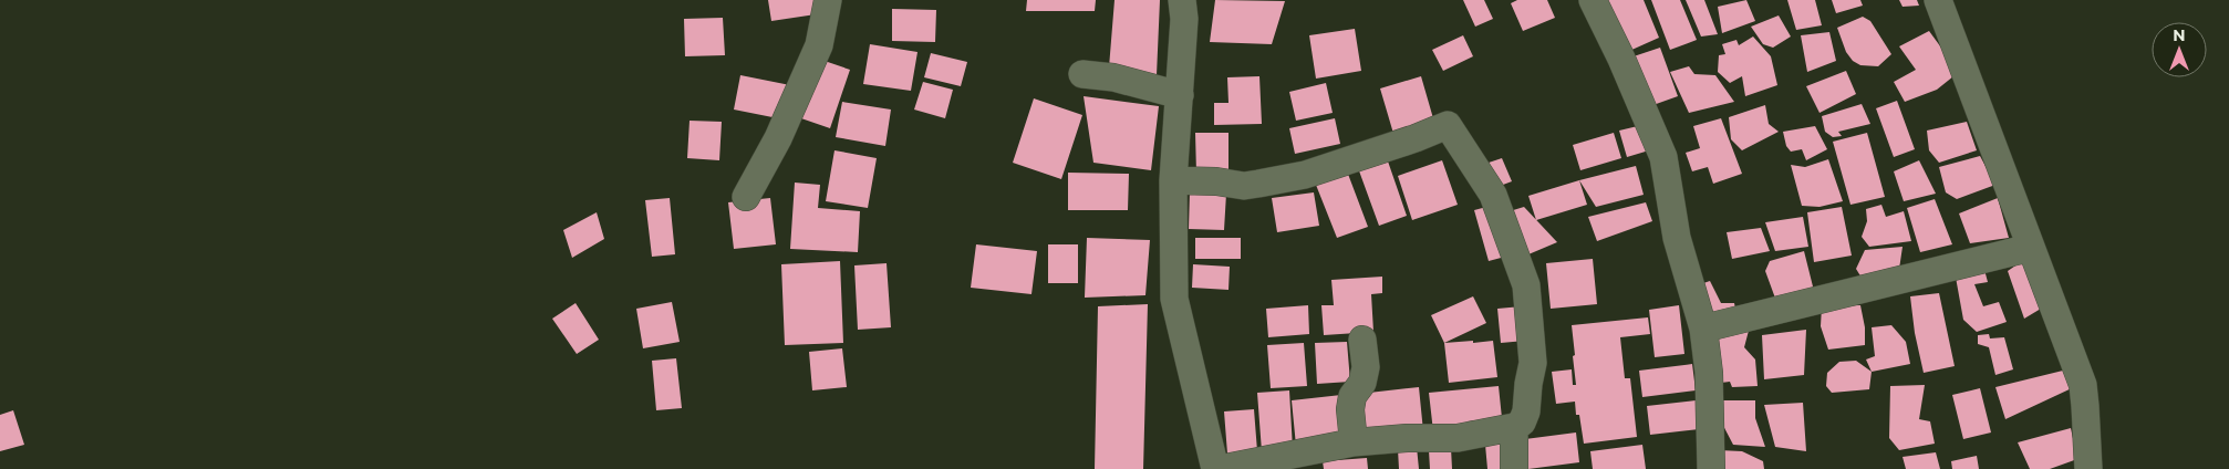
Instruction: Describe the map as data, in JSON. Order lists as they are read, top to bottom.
{
  "north": "top"
}
